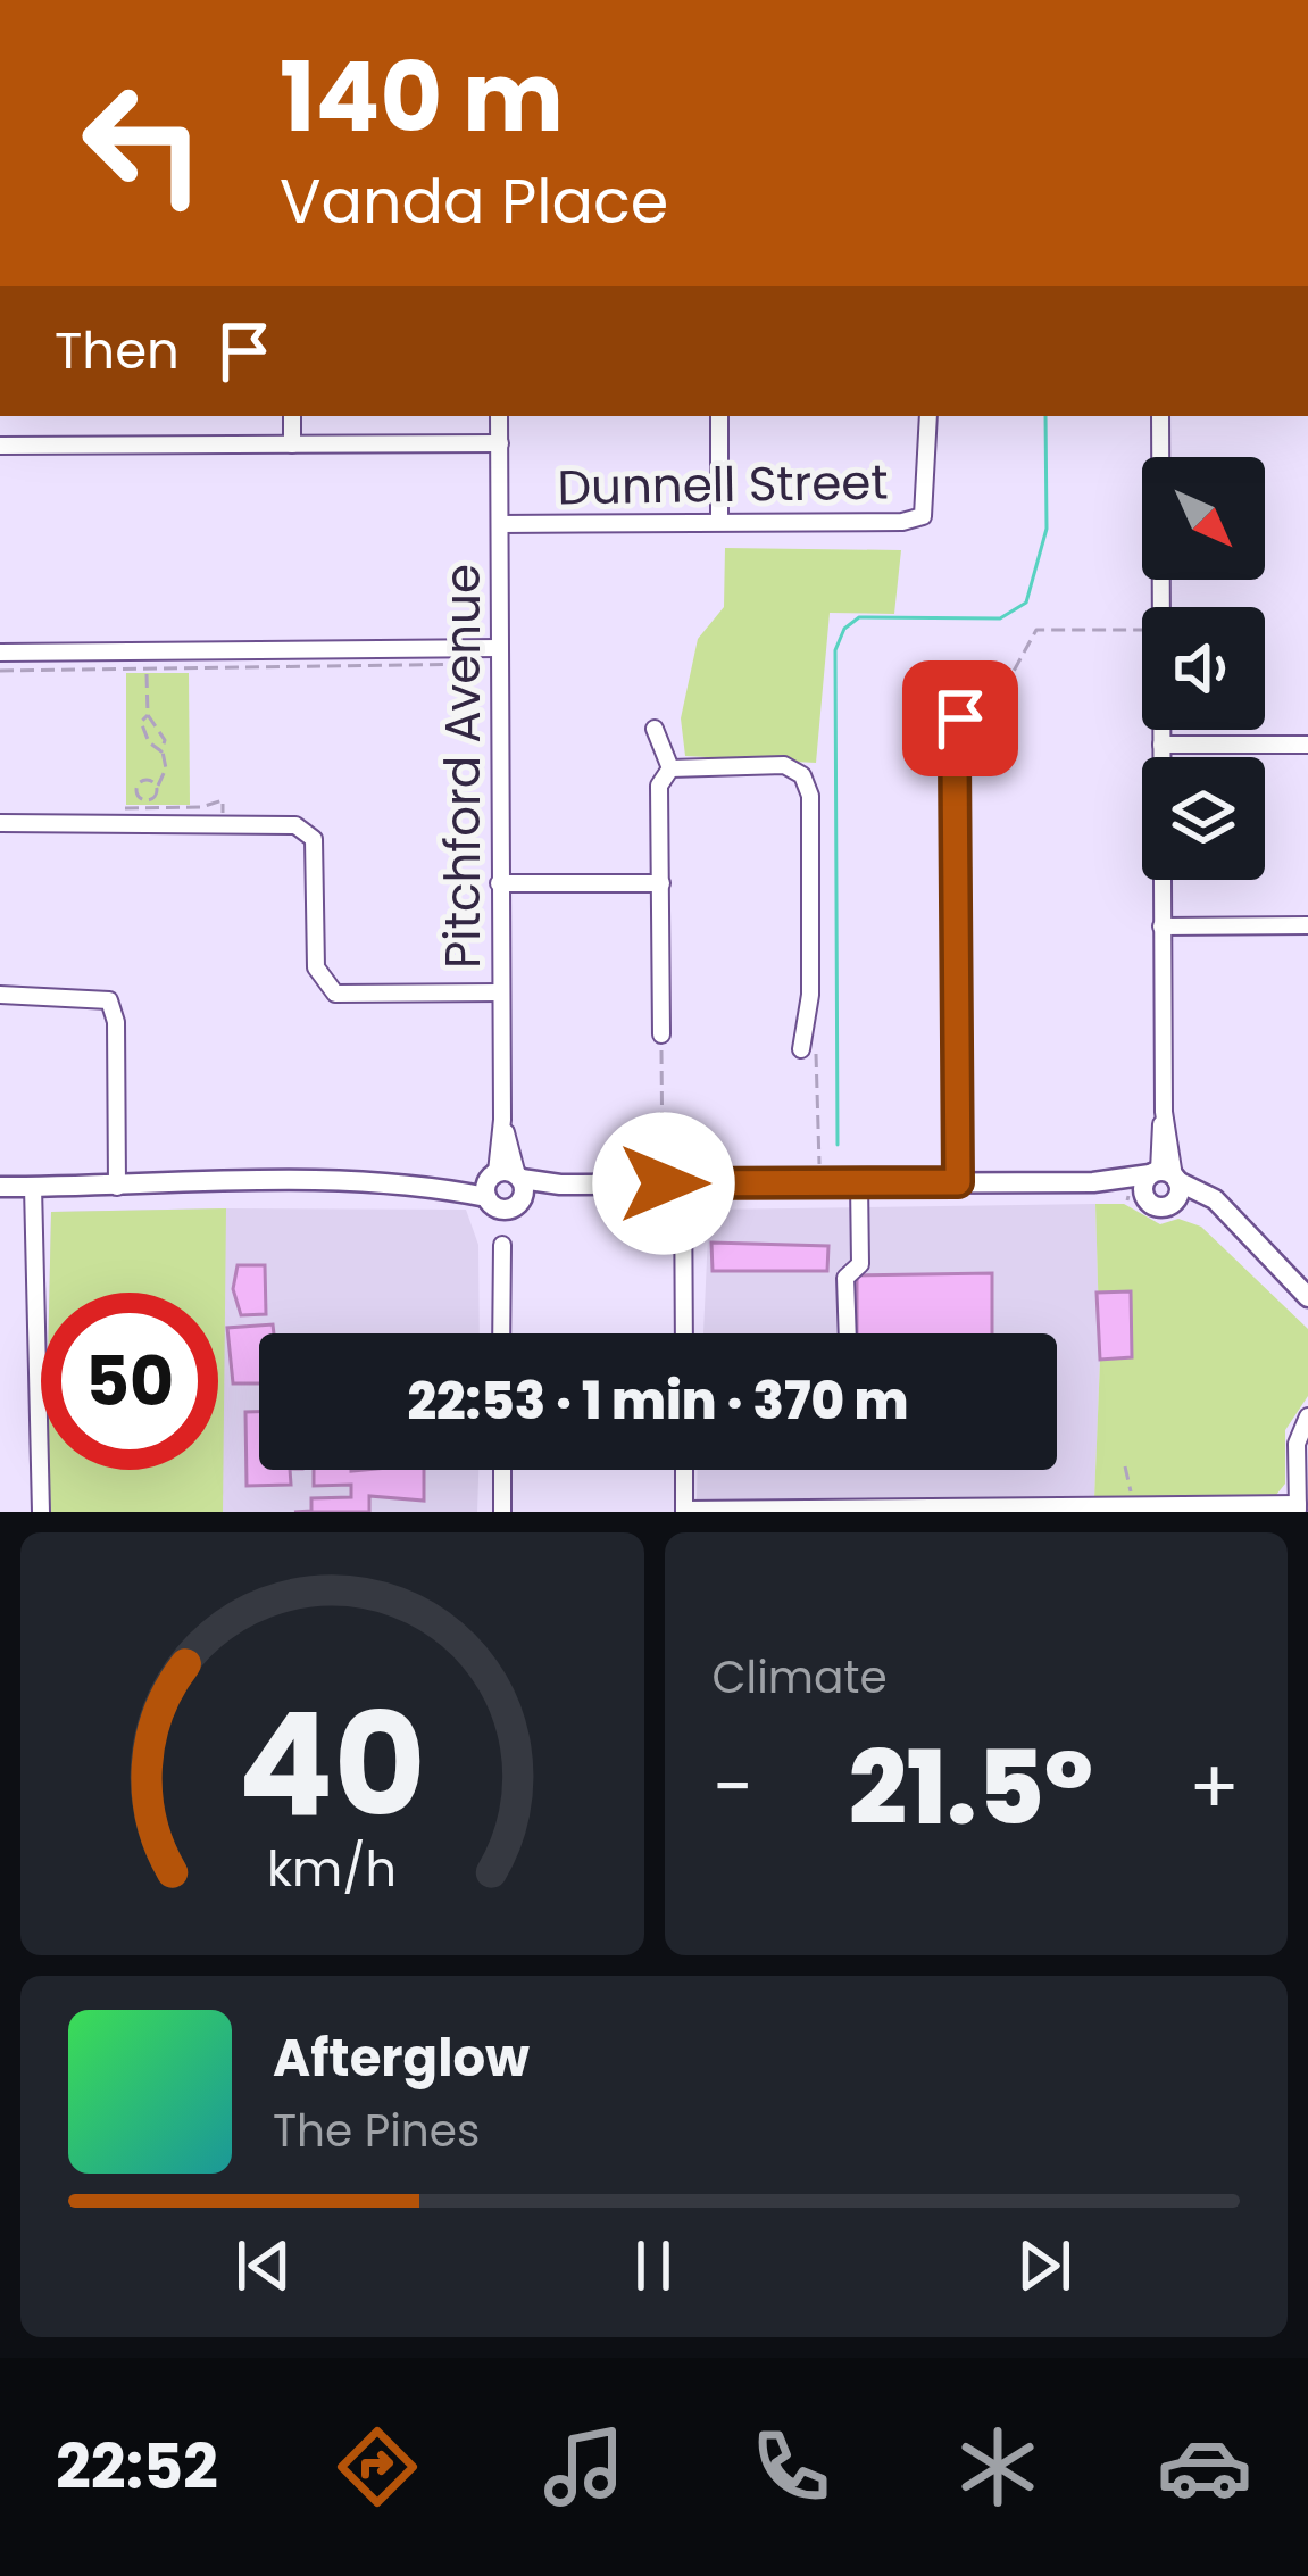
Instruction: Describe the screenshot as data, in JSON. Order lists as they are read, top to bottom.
{
  "streets": {
    "street": ["Dunnell Street", "Pitchford Avenue"]
  },
  "crossings": [
    ["Dunnell Street", "Pitchford Avenue"]
  ],
  "north": "bottom right",
  "page": {
    "turn": ["140 m", "Vanda Place"],
    "then": "Then",
    "limit": "50",
    "trip": "22:53 · 1 min · 370 m",
    "tile": "Climate",
    "heat": ["−", "21.5°", "+"],
    "song": ["Afterglow", "The Pines"],
    "tabs": "22:52",
    "gauge": ["40", "km/h"]
  }
}
